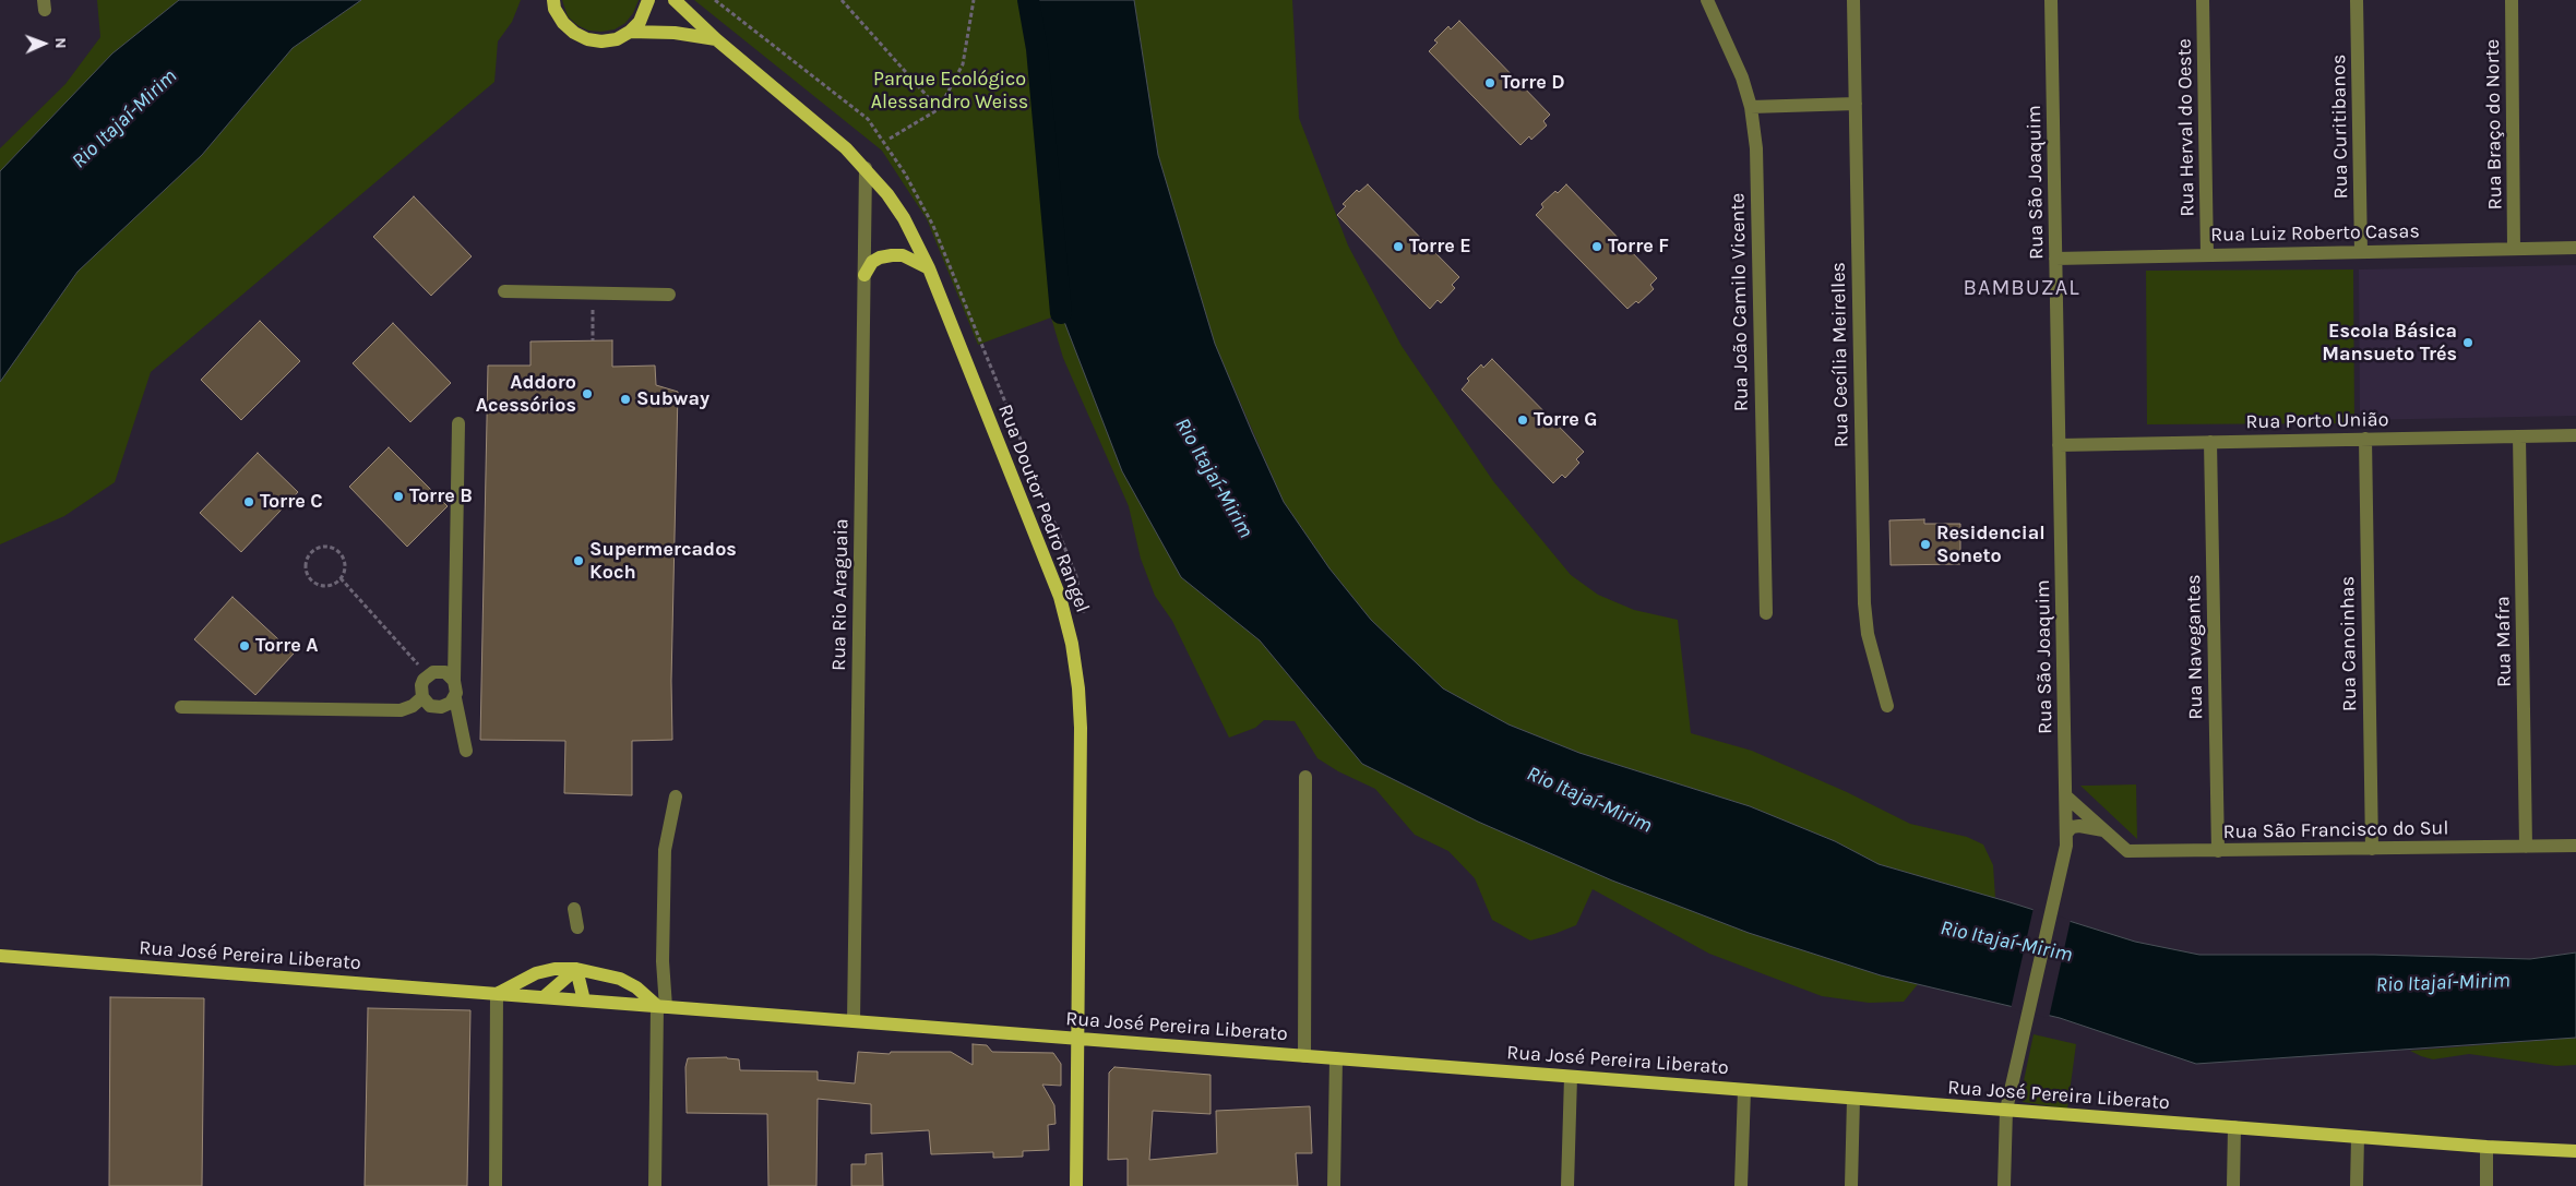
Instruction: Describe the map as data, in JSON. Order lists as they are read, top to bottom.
{
  "streets": {
    "main road": ["Rua Doutor Pedro Rangel", "Rua José Pereira Liberato"],
    "street": [
      "Rua Braço do Norte",
      "Rua Curitibanos",
      "Rua Herval do Oeste",
      "Rua São Joaquim",
      "Rua Luiz Roberto Casas",
      "Rua João Camilo Vicente",
      "Rua Cecília Meirelles",
      "Rua Porto União",
      "Rua Rio Araguaia",
      "Rua Mafra",
      "Rua Canoinhas",
      "Rua Navegantes",
      "Rua São Francisco do Sul"
    ]
  },
  "crossings": [
    ["Rua Braço do Norte", "Rua Luiz Roberto Casas"],
    ["Rua Curitibanos", "Rua Luiz Roberto Casas"],
    ["Rua Herval do Oeste", "Rua Luiz Roberto Casas"],
    ["Rua São Joaquim", "Rua Luiz Roberto Casas"],
    ["Rua São Joaquim", "Rua Porto União"],
    ["Rua São Joaquim", "Rua São Francisco do Sul"],
    ["Rua São Joaquim", "Rua José Pereira Liberato"],
    ["Rua Porto União", "Rua Mafra"],
    ["Rua Porto União", "Rua Canoinhas"],
    ["Rua Porto União", "Rua Navegantes"],
    ["Rua Doutor Pedro Rangel", "Rua Rio Araguaia"],
    ["Rua Doutor Pedro Rangel", "Rua José Pereira Liberato"],
    ["Rua Rio Araguaia", "Rua José Pereira Liberato"],
    ["Rua Mafra", "Rua São Francisco do Sul"],
    ["Rua Canoinhas", "Rua São Francisco do Sul"],
    ["Rua Navegantes", "Rua São Francisco do Sul"]
  ],
  "districts": ["BAMBUZAL"],
  "water": ["Rio Itajaí-Mirim"],
  "parks": ["Parque Ecológico Alessandro Weiss"],
  "places": [
    "Torre D",
    "Torre E",
    "Torre F",
    "Escola Básica Mansueto Trés",
    "Addoro Acessórios",
    "Subway",
    "Torre G",
    "Torre B",
    "Torre C",
    "Residencial Soneto",
    "Supermercados Koch",
    "Torre A"
  ],
  "north": "right"
}
